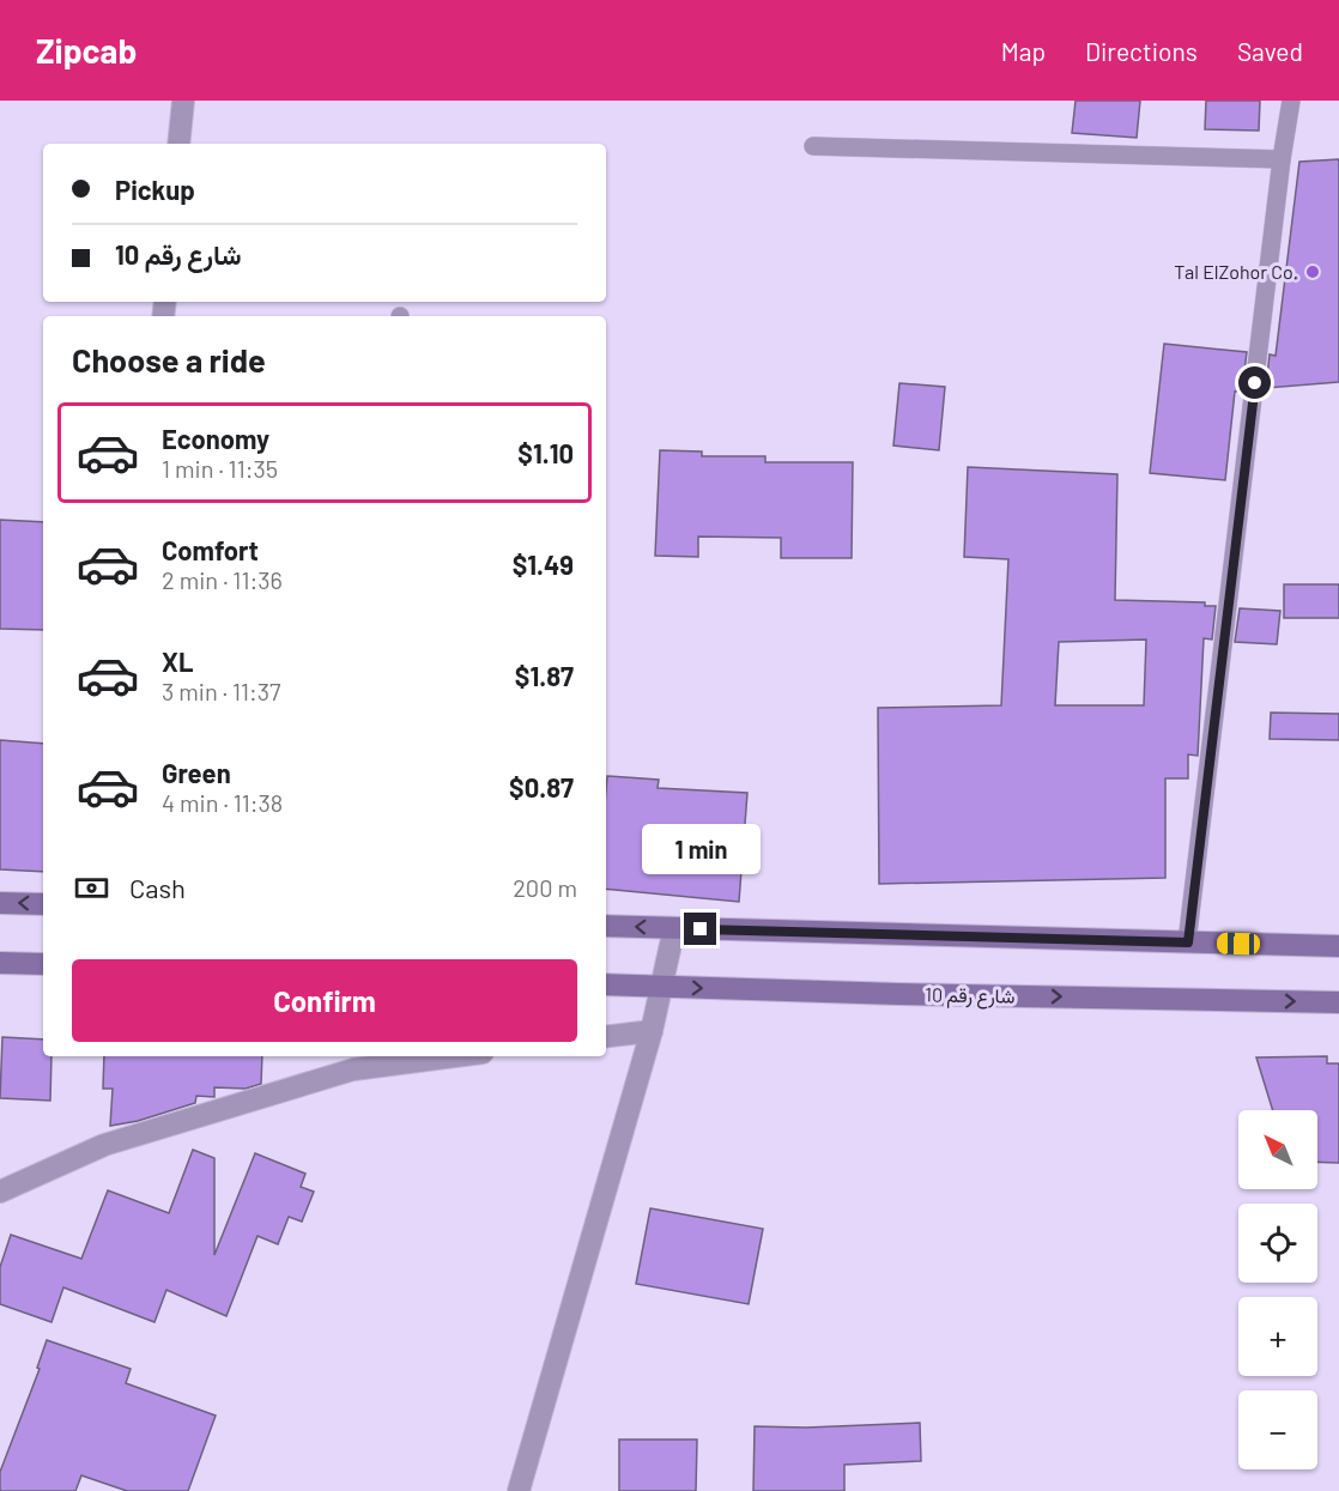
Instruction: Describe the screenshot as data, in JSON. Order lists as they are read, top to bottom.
{
  "streets": {
    "main road": ["شارع رقم 10"]
  },
  "places": ["Tal ElZohor Co."],
  "north": "top left",
  "page": {
    "header": "Zipcab",
    "nav": ["Map", "Directions", "Saved"],
    "banner": ["Pickup", "شارع رقم 10"],
    "heading": "Choose a ride",
    "list": [
      {
        "name": "Economy",
        "note": "1 min · 11:35",
        "value": "$1.10"
      },
      {
        "name": "Comfort",
        "note": "2 min · 11:36",
        "value": "$1.49"
      },
      {
        "name": "XL",
        "note": "3 min · 11:37",
        "value": "$1.87"
      },
      {
        "name": "Green",
        "note": "4 min · 11:38",
        "value": "$0.87"
      }
    ],
    "bubble": "1 min",
    "pay": ["Cash", "200 m"],
    "buttons": "Confirm",
    "map_buttons": ["+", "−"]
  }
}
